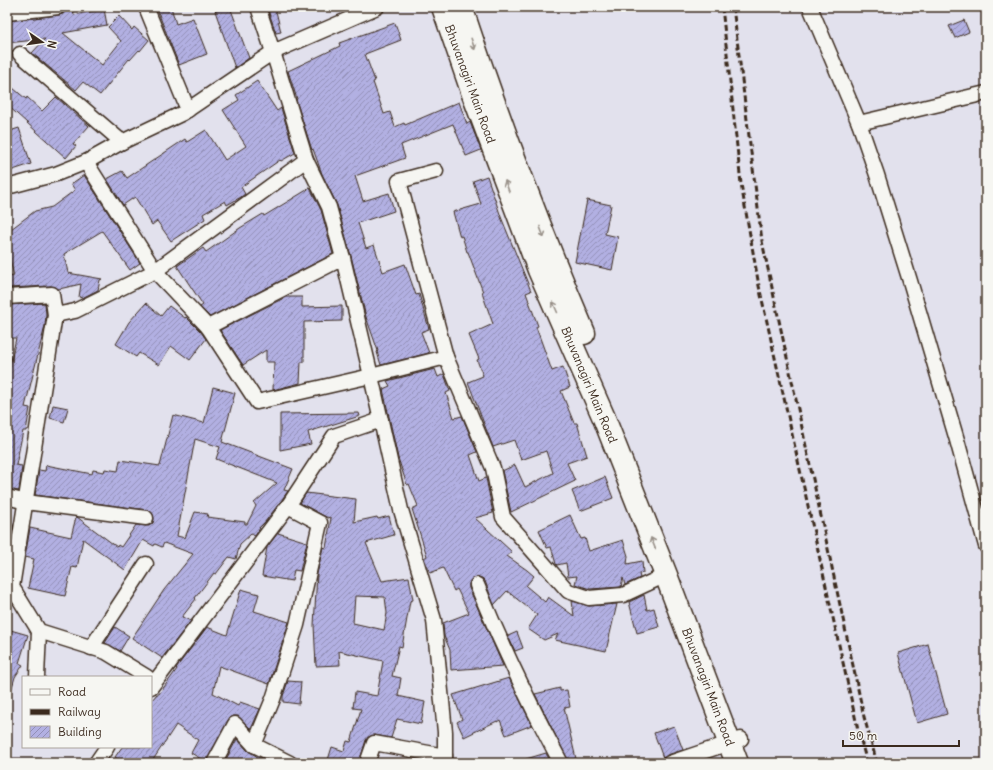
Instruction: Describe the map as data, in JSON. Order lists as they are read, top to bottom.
{
  "streets": {
    "main road": ["Bhuvanagiri Main Road"]
  },
  "legend": ["Road", "Railway", "Building"],
  "scale_bar": "50 m",
  "north": "right"
}
